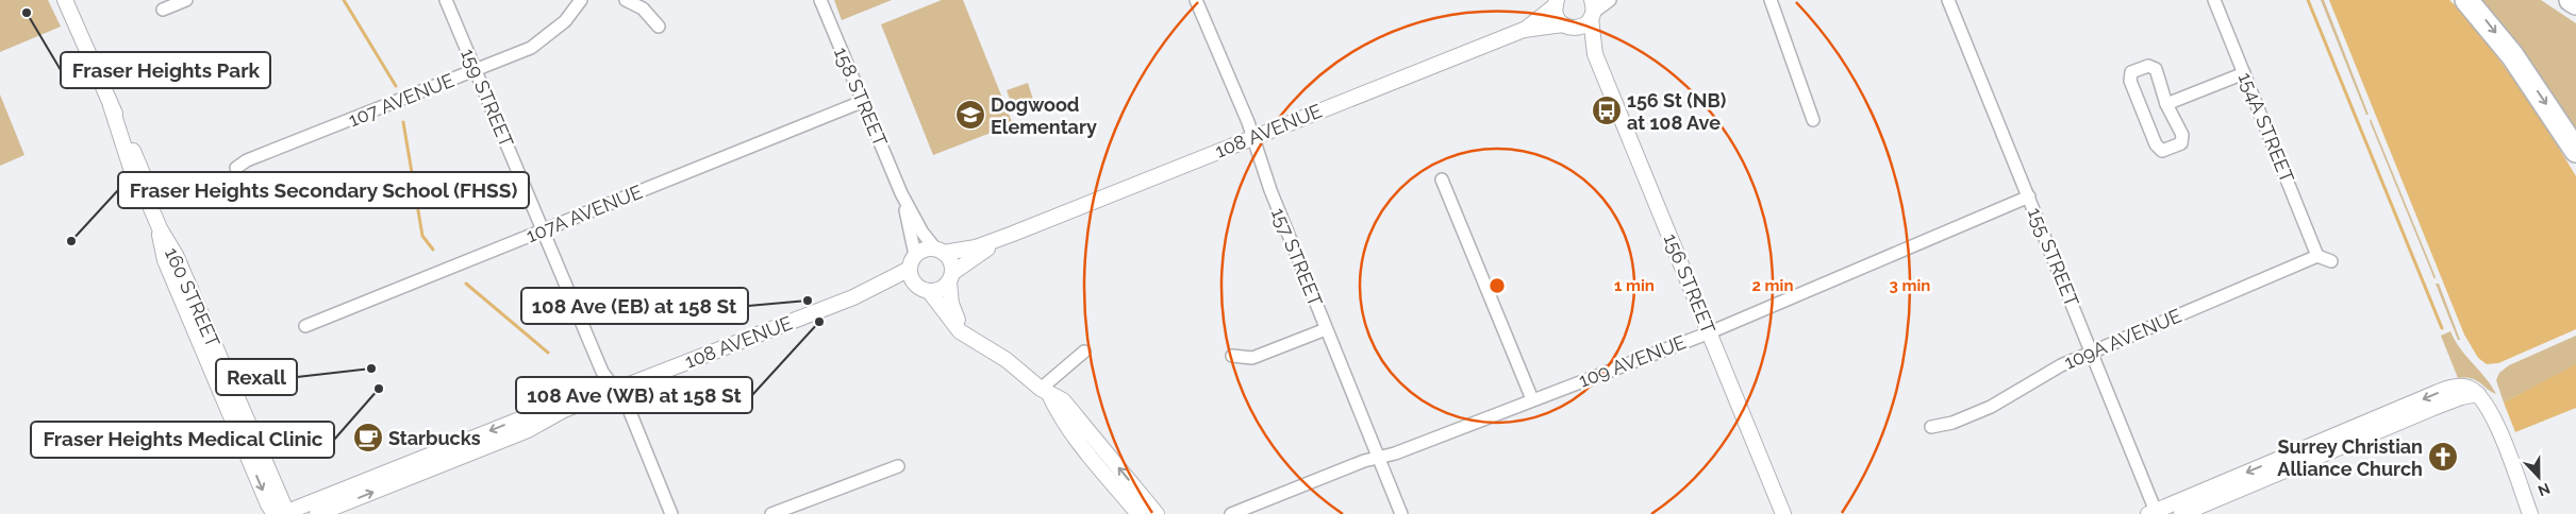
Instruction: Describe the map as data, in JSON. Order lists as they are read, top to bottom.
{
  "streets": {
    "street": [
      "158 STREET",
      "159 STREET",
      "107 AVENUE",
      "154A STREET",
      "108 AVENUE",
      "107A AVENUE",
      "157 STREET",
      "155 STREET",
      "156 STREET",
      "160 STREET",
      "109A AVENUE",
      "109 AVENUE"
    ]
  },
  "crossings": [
    ["158 STREET", "108 AVENUE"],
    ["158 STREET", "107A AVENUE"],
    ["159 STREET", "107 AVENUE"],
    ["159 STREET", "108 AVENUE"],
    ["159 STREET", "107A AVENUE"],
    ["154A STREET", "109A AVENUE"],
    ["108 AVENUE", "157 STREET"],
    ["108 AVENUE", "156 STREET"],
    ["108 AVENUE", "160 STREET"],
    ["157 STREET", "109 AVENUE"],
    ["155 STREET", "109A AVENUE"],
    ["155 STREET", "109 AVENUE"],
    ["156 STREET", "109 AVENUE"]
  ],
  "places": {
    "other": [
      "Fraser Heights Park",
      "Fraser Heights Secondary School (FHSS)",
      "108 Ave (EB) at 158 St",
      "108 Ave (WB) at 158 St",
      "Rexall",
      "Fraser Heights Medical Clinic"
    ],
    "bus stop": ["156 St (NB) at 108 Ave"],
    "school or university": ["Dogwood Elementary"],
    "cafe": ["Starbucks"],
    "church": ["Surrey Christian Alliance Church"]
  },
  "north": "bottom",
  "rings": ["1 min", "2 min", "3 min"]
}
